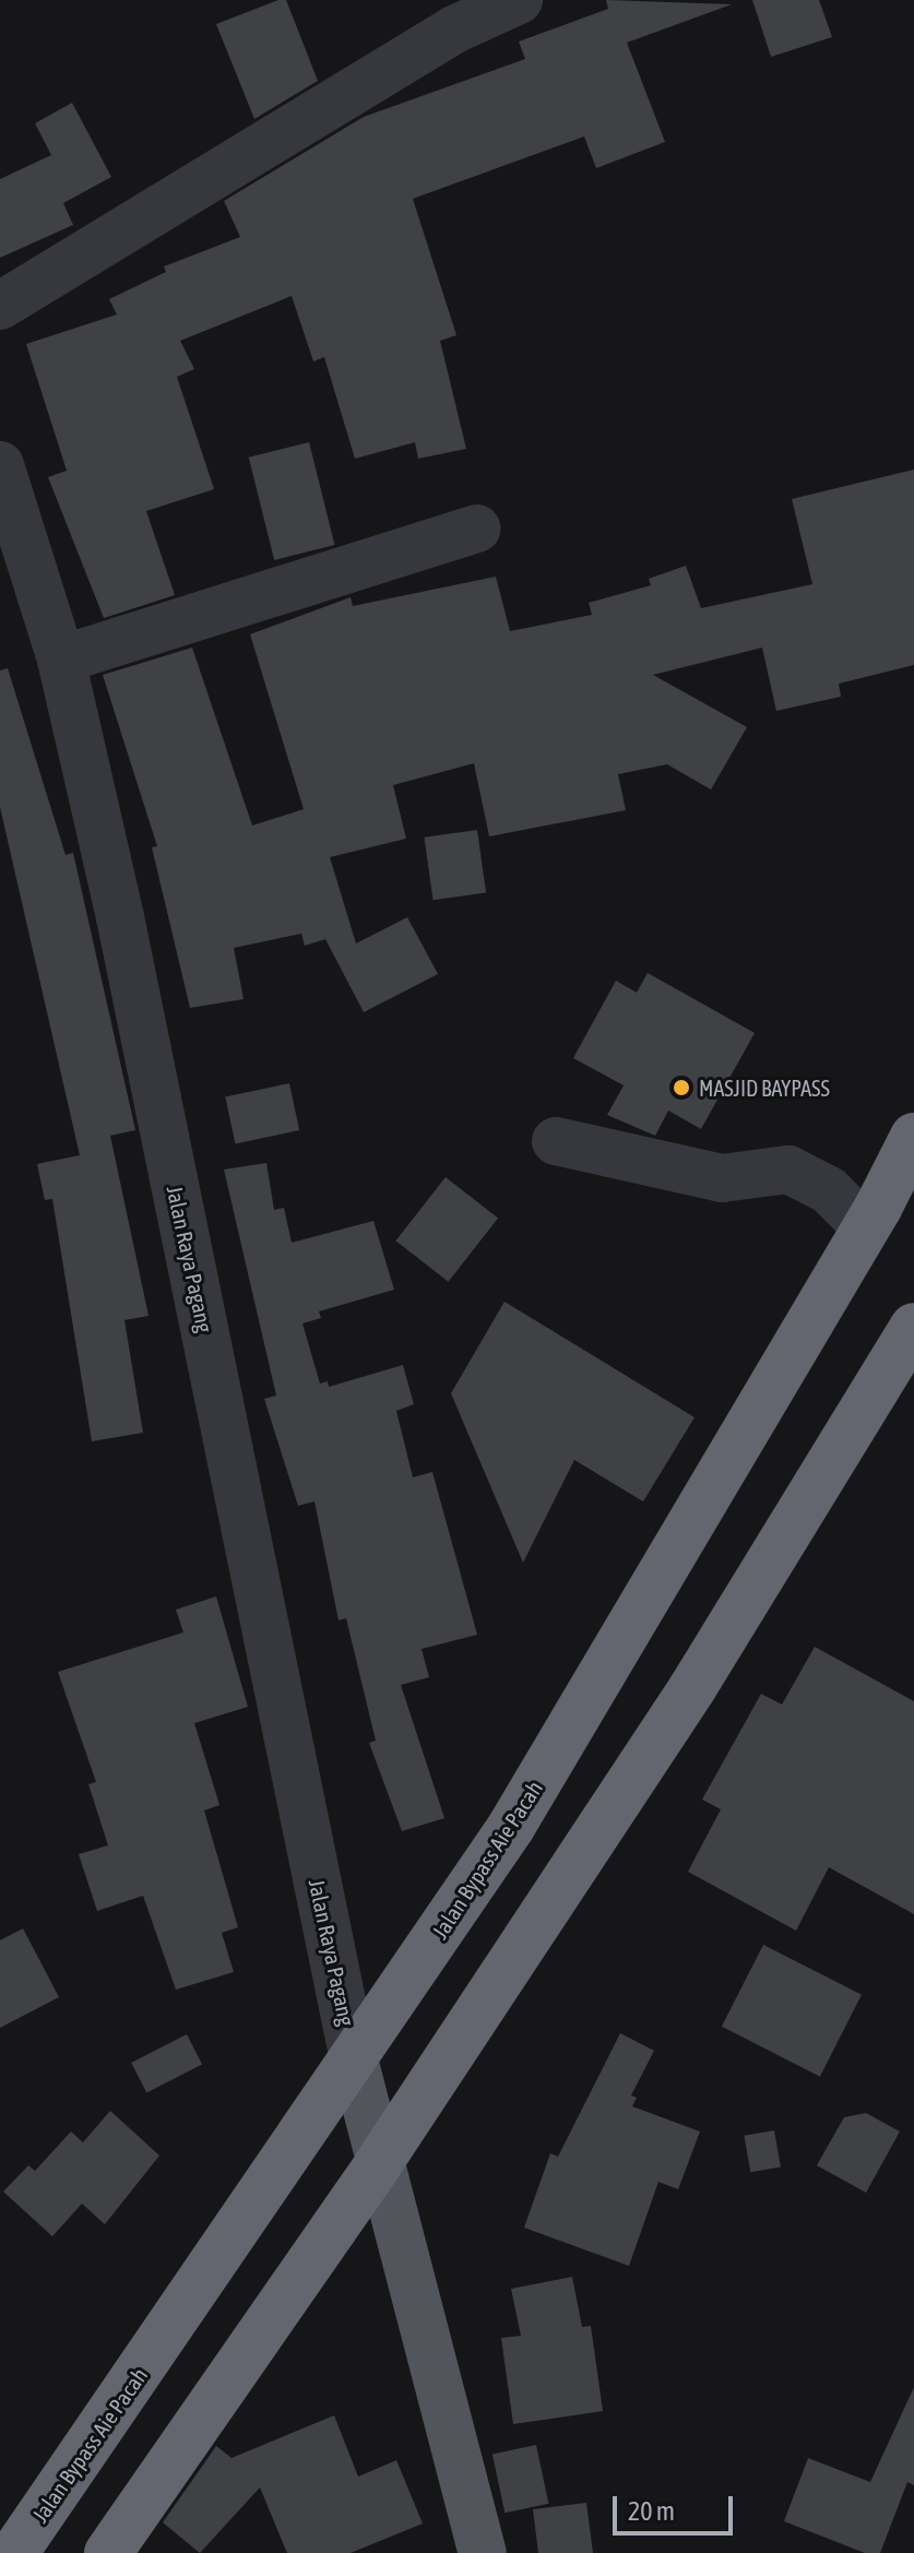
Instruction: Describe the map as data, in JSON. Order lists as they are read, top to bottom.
{
  "streets": {
    "highway": ["Jalan Bypass Aie Pacah"],
    "street": ["Jalan Raya Pagang"]
  },
  "crossings": [
    ["Jalan Raya Pagang", "Jalan Bypass Aie Pacah"]
  ],
  "places": ["MASJID BAYPASS"],
  "scale_bar": "20 m"
}
